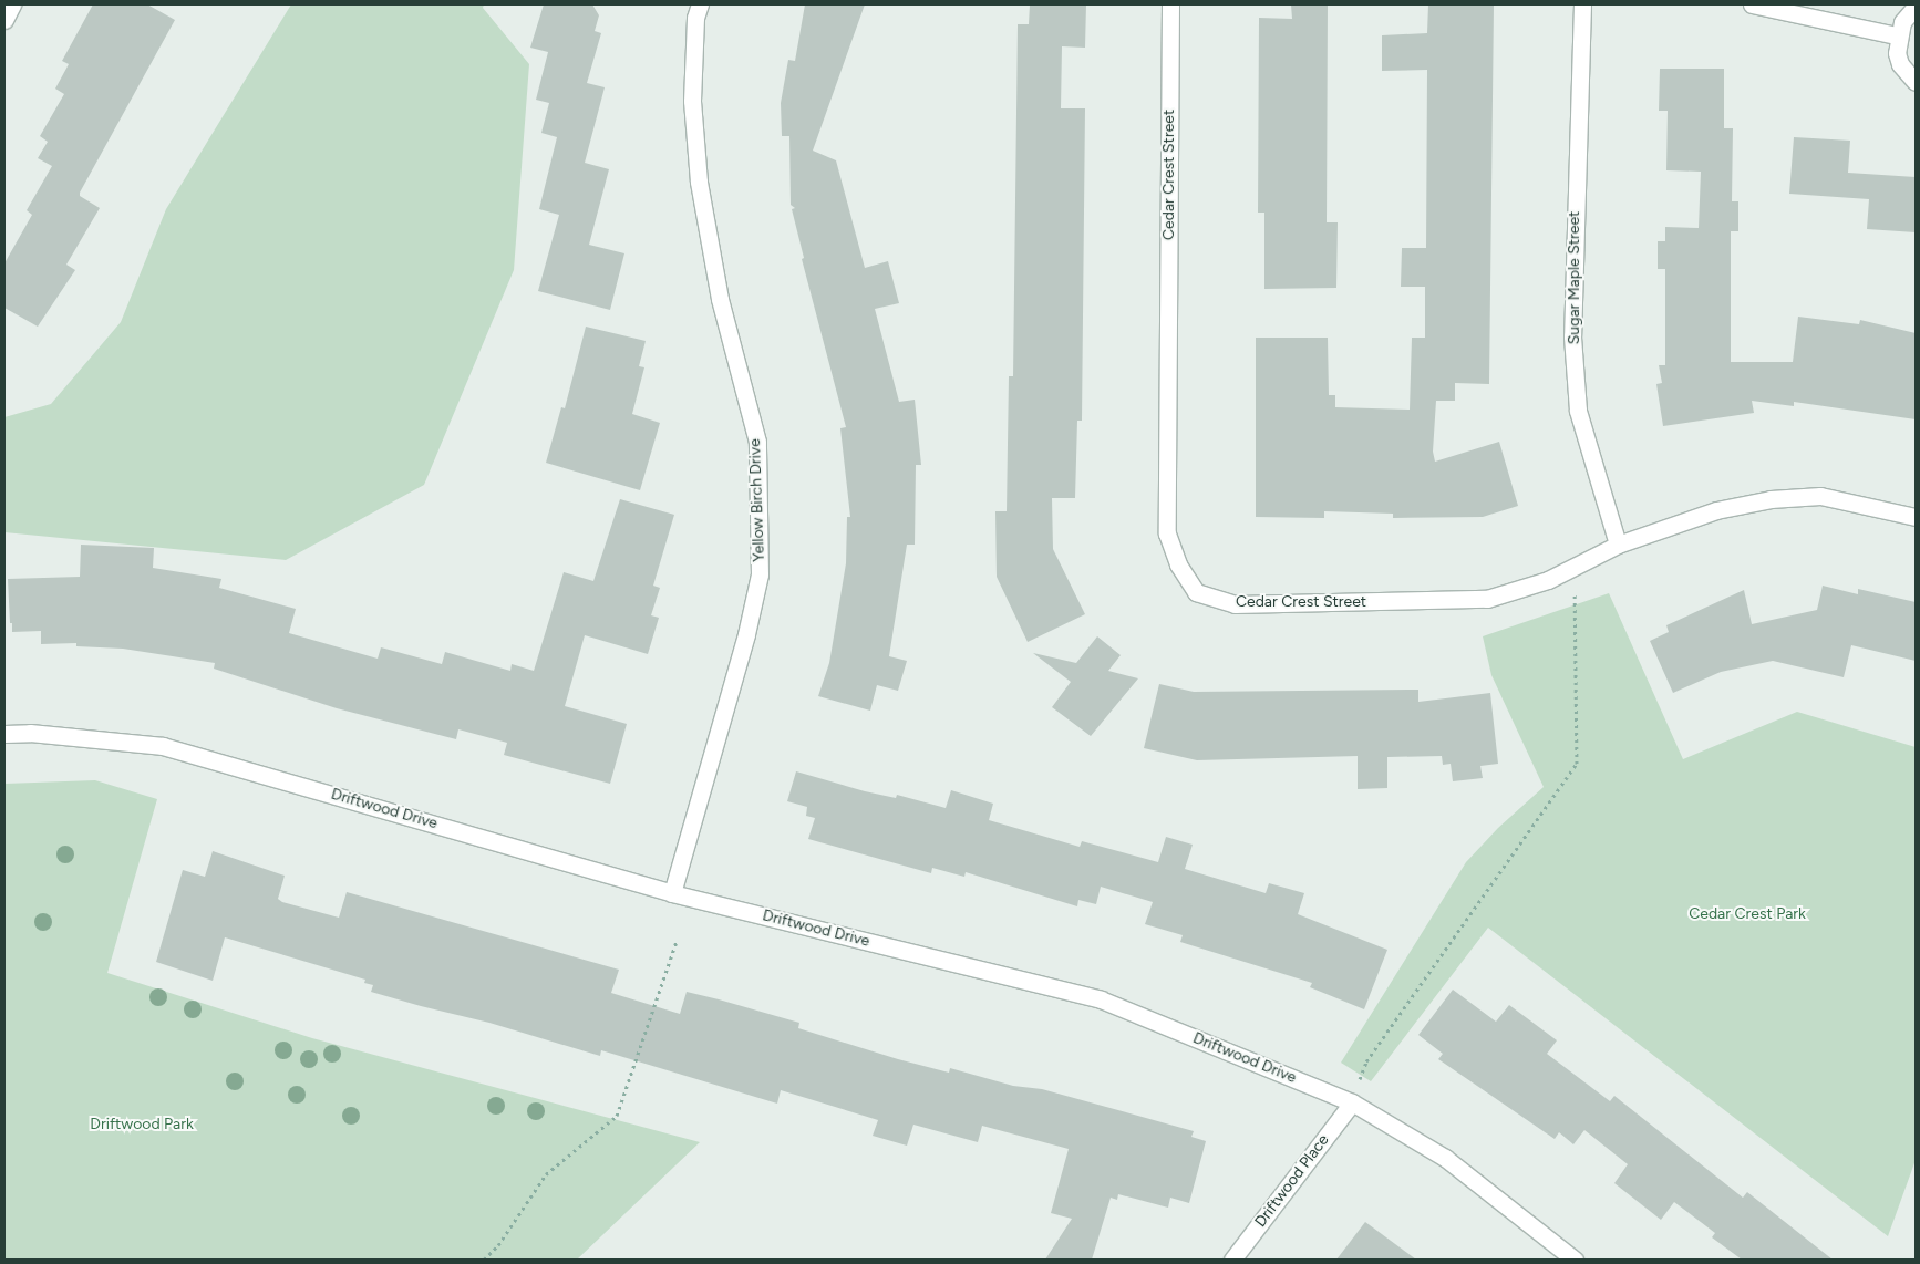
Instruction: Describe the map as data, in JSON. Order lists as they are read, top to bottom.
{
  "streets": {
    "street": [
      "Cedar Crest Street",
      "Sugar Maple Street",
      "Yellow Birch Drive",
      "Driftwood Drive",
      "Driftwood Place"
    ]
  },
  "crossings": [
    ["Cedar Crest Street", "Sugar Maple Street"],
    ["Yellow Birch Drive", "Driftwood Drive"],
    ["Driftwood Drive", "Driftwood Place"]
  ],
  "parks": ["Cedar Crest Park", "Driftwood Park"]
}
